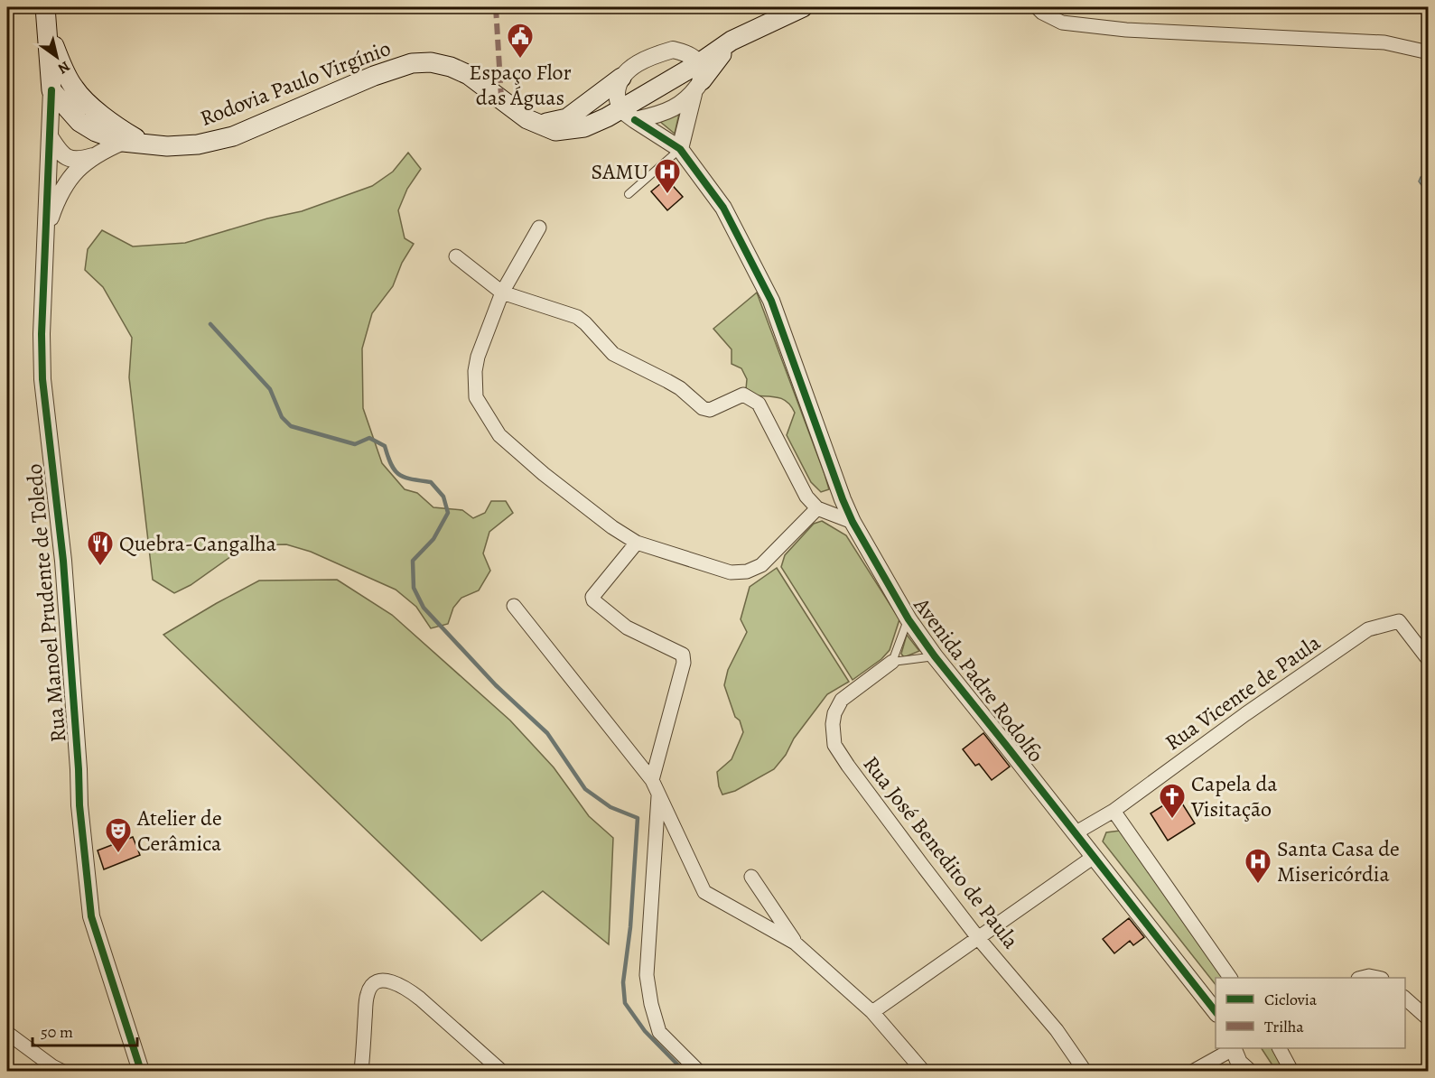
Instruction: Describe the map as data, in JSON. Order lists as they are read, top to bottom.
{
  "streets": {
    "main road": ["Rodovia Paulo Virgínio"],
    "street": [
      "Rua Manoel Prudente de Toledo",
      "Avenida Padre Rodolfo",
      "Rua Vicente de Paula",
      "Rua José Benedito de Paula"
    ]
  },
  "crossings": [
    ["Rodovia Paulo Virgínio", "Rua Manoel Prudente de Toledo"],
    ["Rodovia Paulo Virgínio", "Avenida Padre Rodolfo"],
    ["Avenida Padre Rodolfo", "Rua Vicente de Paula"]
  ],
  "places": {
    "public building": ["Espaço Flor das Águas"],
    "hospital": ["SAMU", "Santa Casa de Misericórdia"],
    "restaurant": ["Quebra-Cangalha"],
    "church": ["Capela da Visitação"],
    "theatre": ["Atelier de Cerâmica"]
  },
  "legend": ["Ciclovia", "Trilha"],
  "scale_bar": "50 m",
  "north": "bottom right"
}
